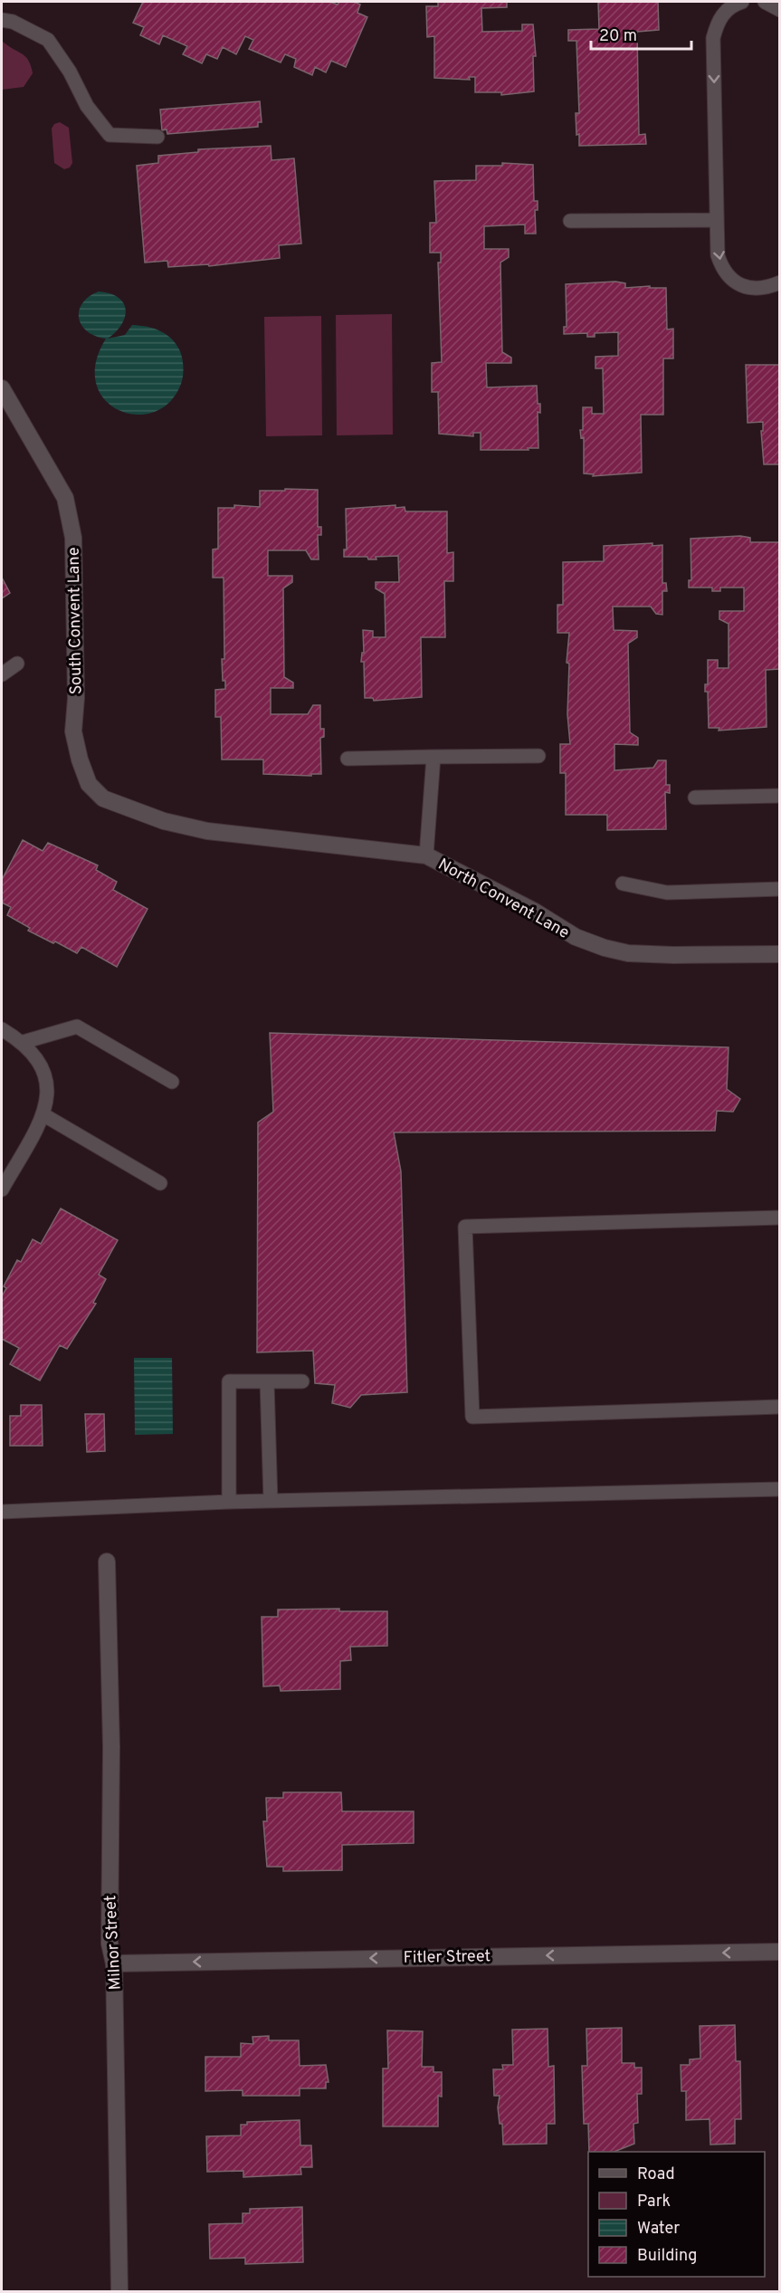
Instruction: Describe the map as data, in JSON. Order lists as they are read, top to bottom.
{
  "streets": {
    "street": [
      "South Convent Lane",
      "North Convent Lane",
      "Milnor Street",
      "Fitler Street"
    ]
  },
  "crossings": [
    ["South Convent Lane", "North Convent Lane"],
    ["Milnor Street", "Fitler Street"]
  ],
  "one_way": ["Fitler Street"],
  "legend": [
    "Road",
    "Park",
    "Water",
    "Building"
  ],
  "scale_bar": "20 m"
}
